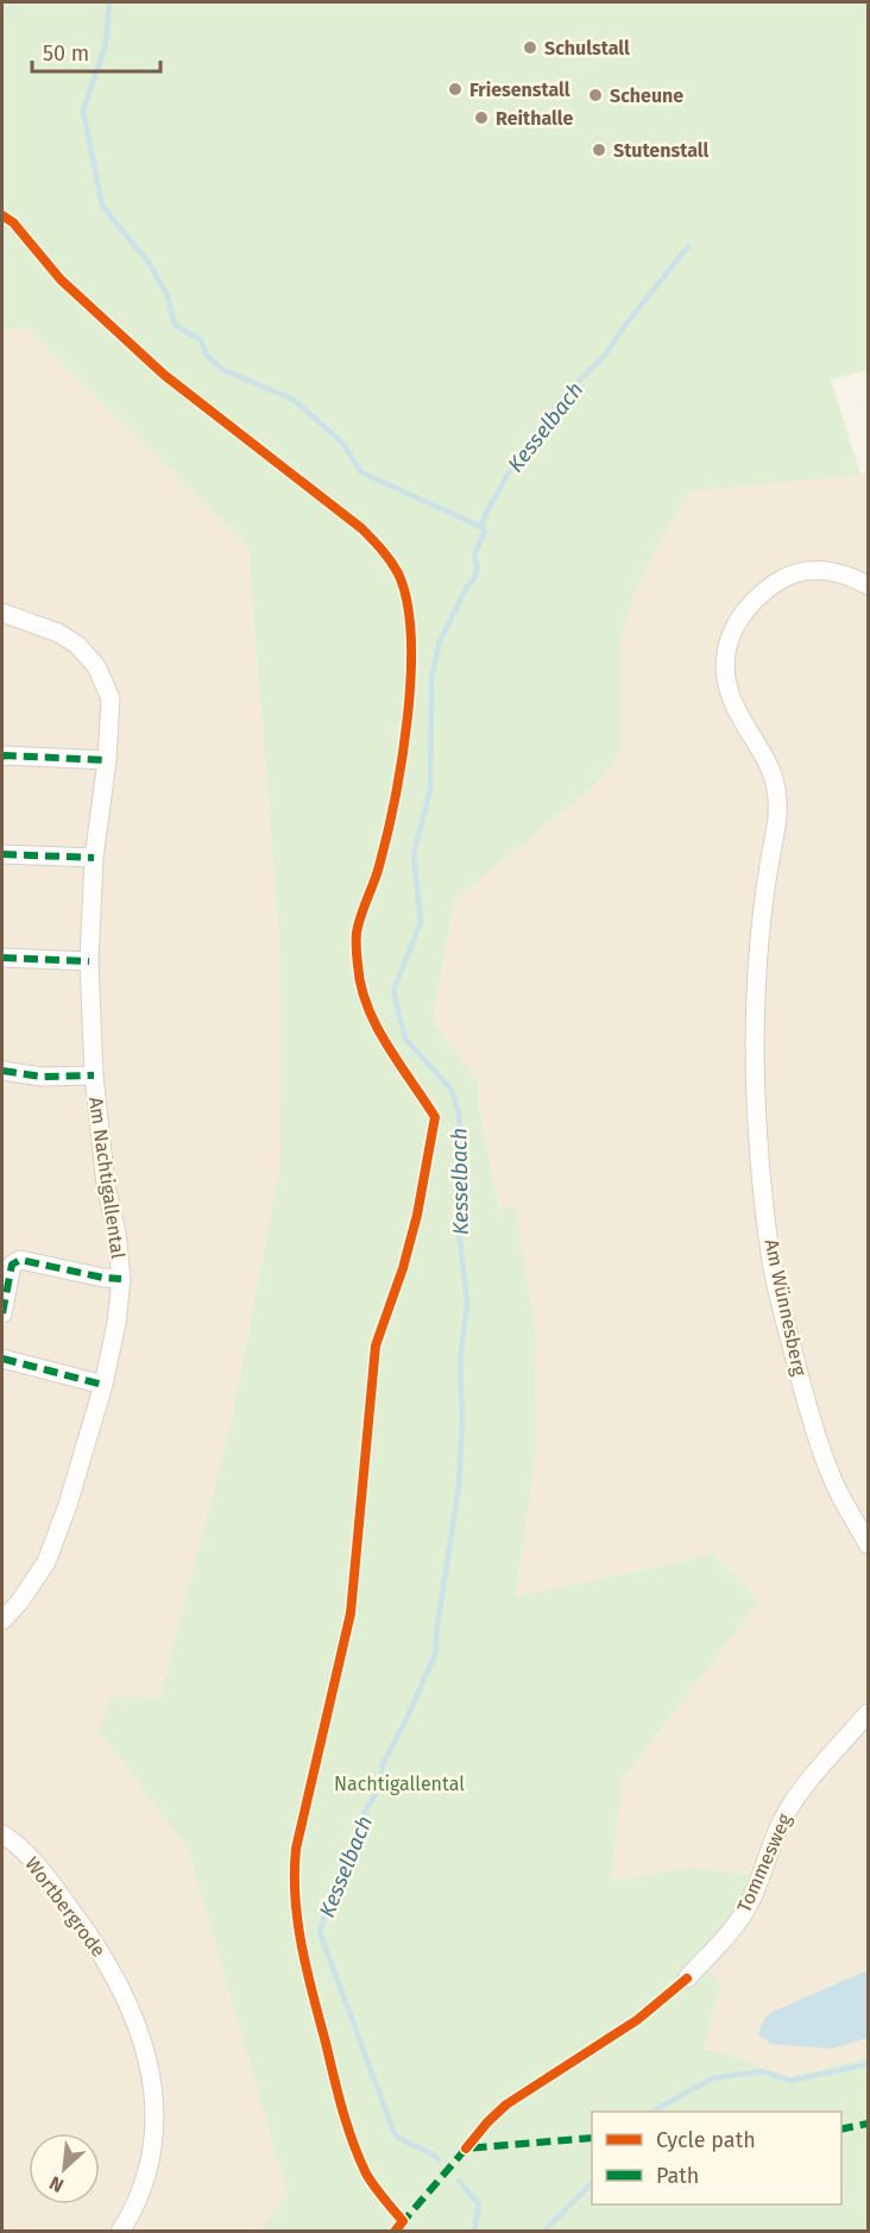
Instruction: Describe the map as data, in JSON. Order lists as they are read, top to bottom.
{
  "streets": {
    "street": [
      "Am Nachtigallental",
      "Am Wünnesberg",
      "Tommesweg",
      "Wortbergrode"
    ]
  },
  "water": ["Kesselbach"],
  "parks": ["Nachtigallental"],
  "places": [
    "Schulstall",
    "Friesenstall",
    "Scheune",
    "Reithalle",
    "Stutenstall"
  ],
  "legend": ["Cycle path", "Path"],
  "scale_bar": "50 m",
  "north": "bottom left"
}
